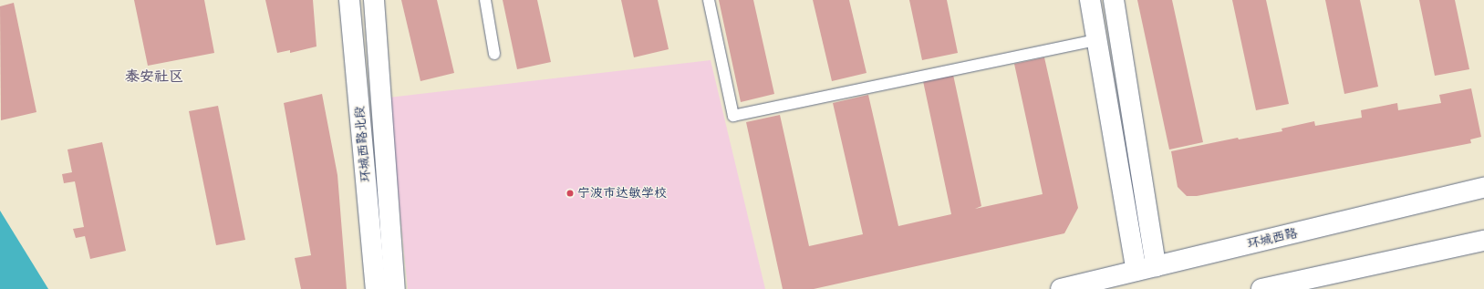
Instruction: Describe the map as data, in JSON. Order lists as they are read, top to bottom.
{
  "streets": {
    "street": ["环城西路北段", "环城西路"]
  },
  "districts": ["泰安社区"],
  "places": ["宁波市达敏学校"]
}
